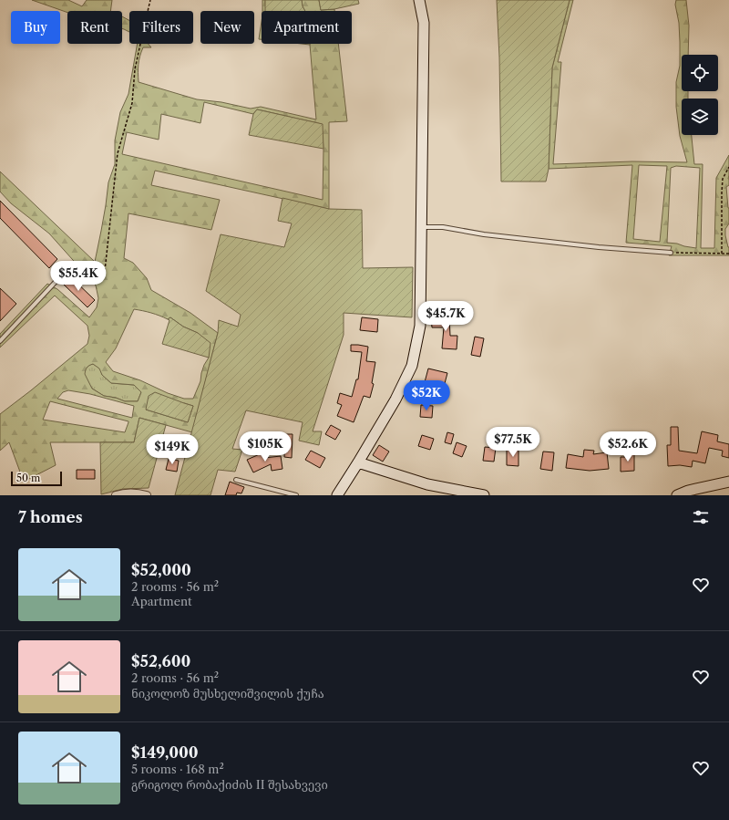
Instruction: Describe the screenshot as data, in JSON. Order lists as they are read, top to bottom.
{
  "scale_bar": "50 m",
  "page": {
    "chip": [
      "Buy",
      "Rent",
      "Filters",
      "New",
      "Apartment"
    ],
    "price": [
      "$55.4K",
      "$45.7K",
      "$52K",
      "$77.5K",
      "$105K",
      "$52.6K",
      "$149K"
    ],
    "scale": "50 m",
    "heading": "7 homes",
    "list": [
      {
        "name": "$52,000",
        "note": "2 rooms · 56 m² · Apartment"
      },
      {
        "name": "$52,600",
        "note": "2 rooms · 56 m² · ნიკოლოზ მუსხელიშვილის ქუჩა"
      },
      {
        "name": "$149,000",
        "note": "5 rooms · 168 m² · გრიგოლ რობაქიძის II შესახვევი"
      }
    ]
  }
}
